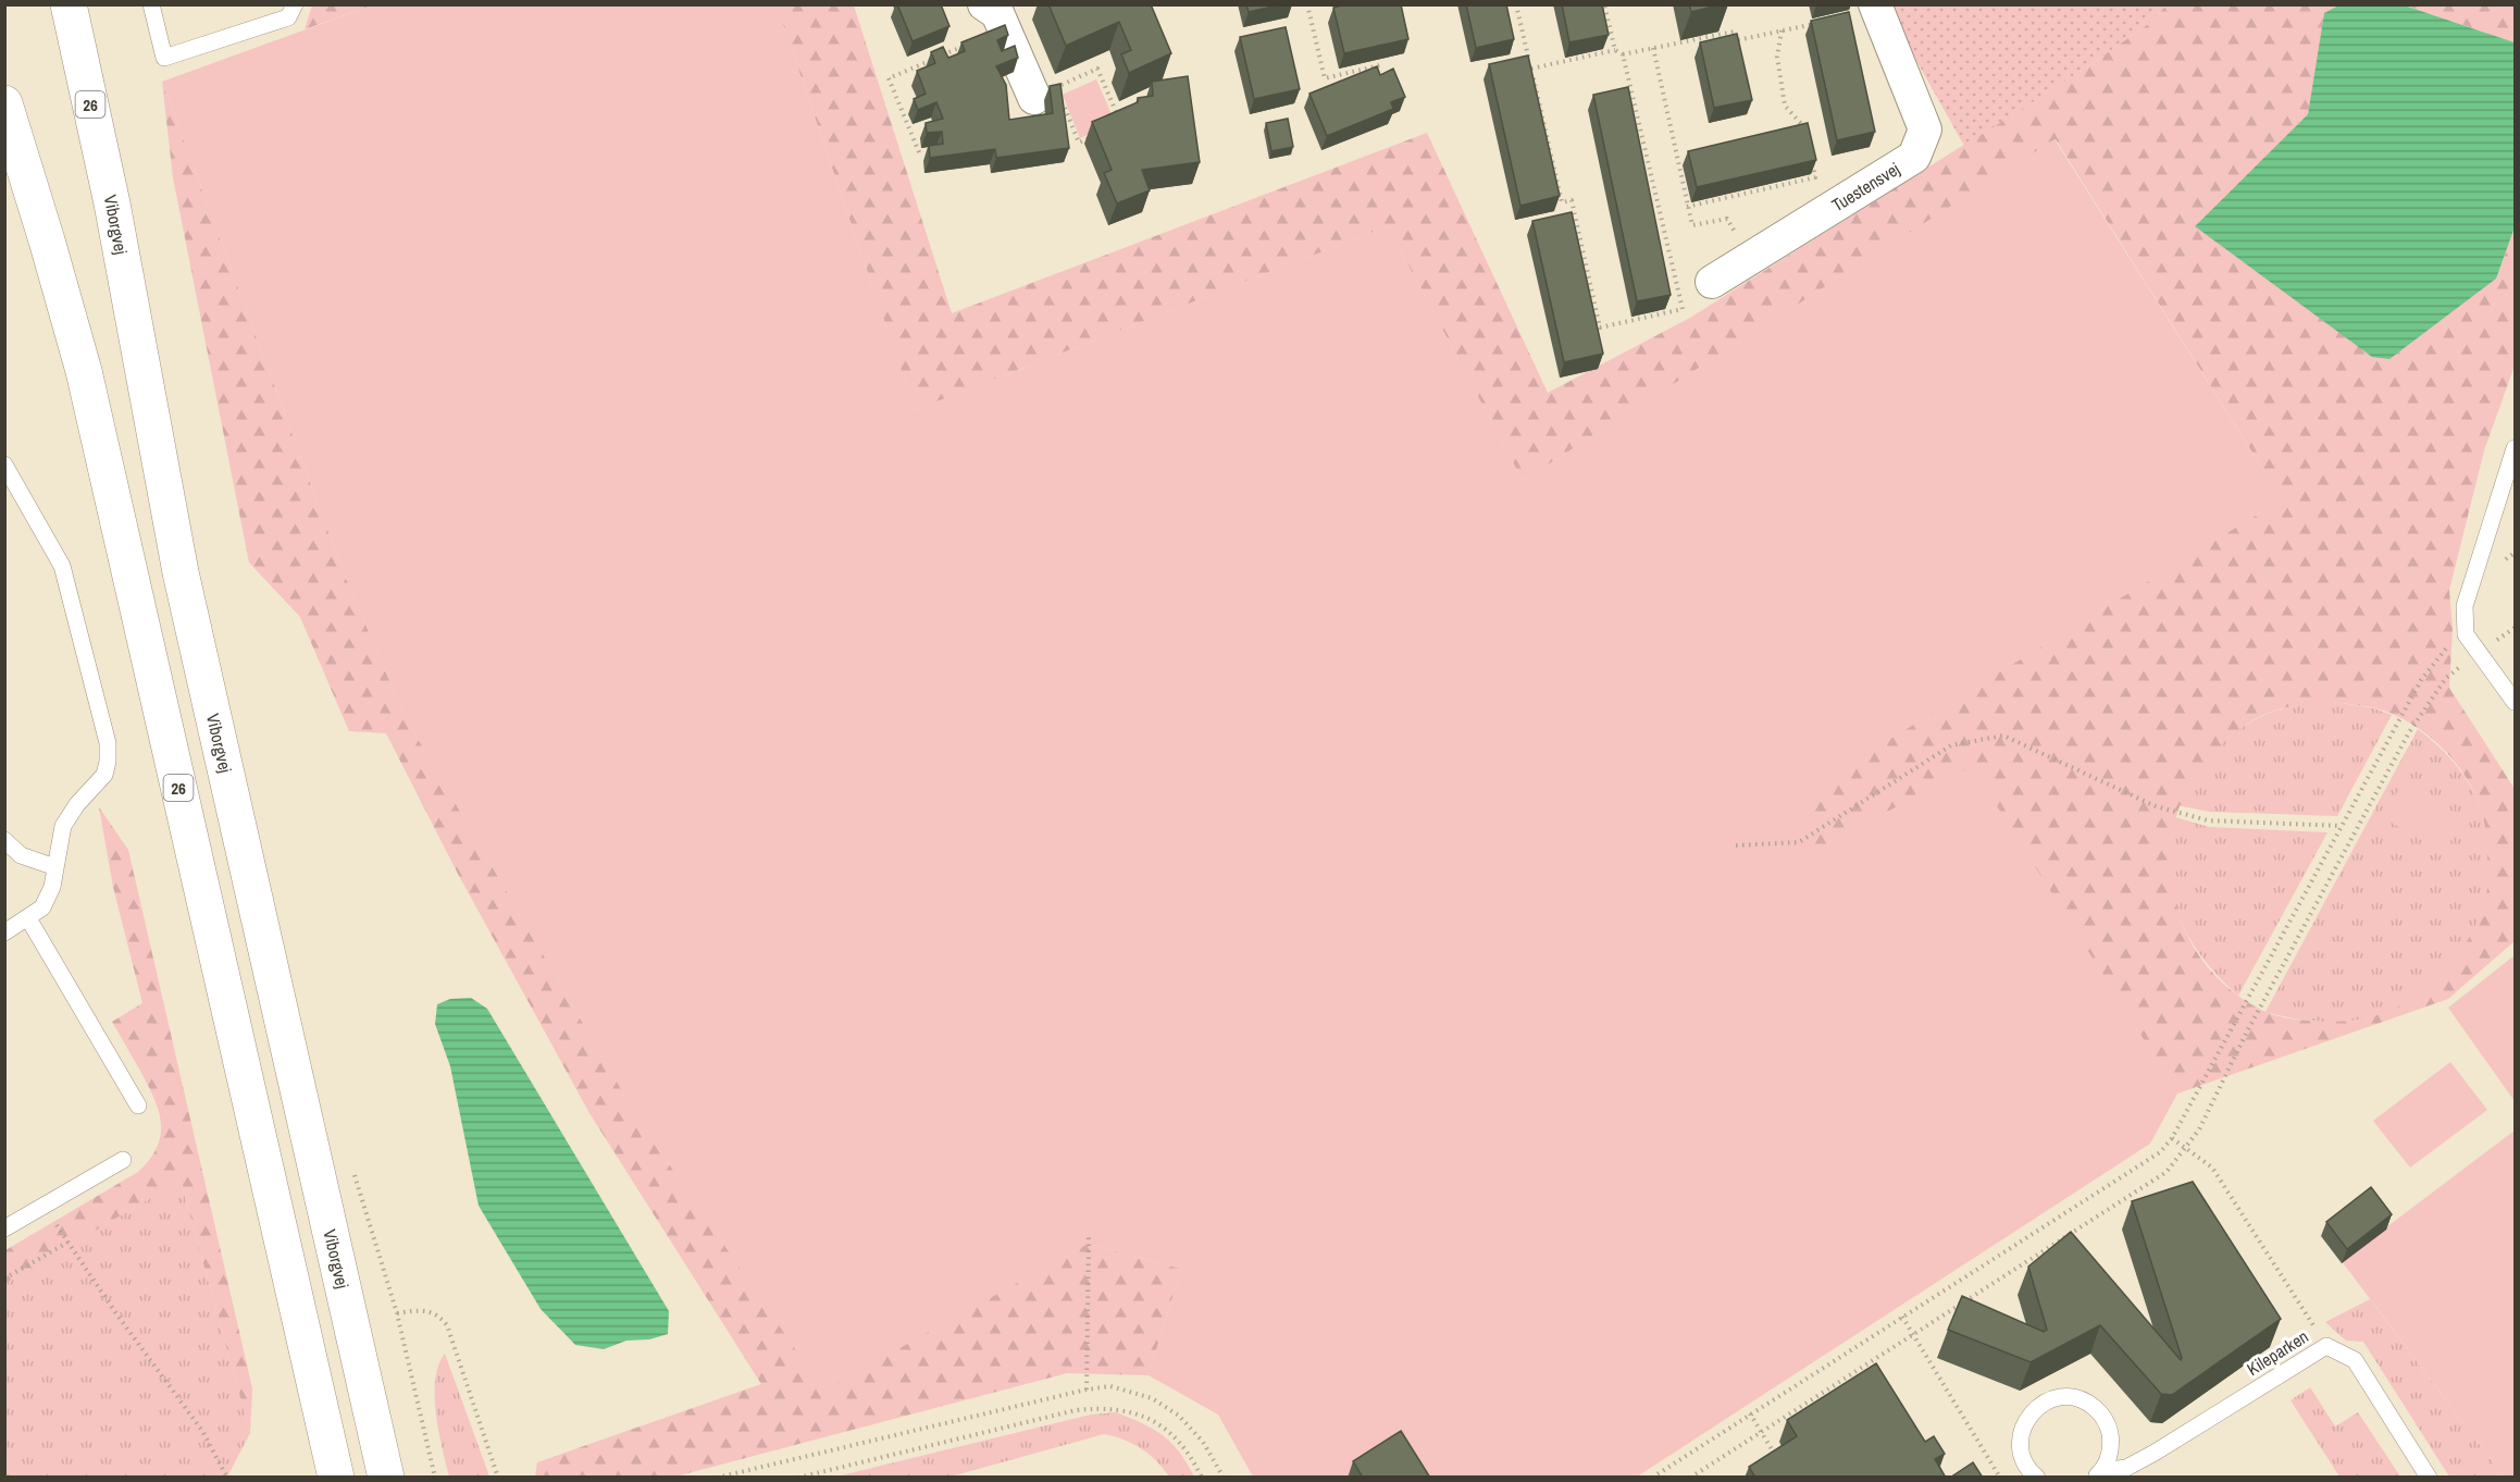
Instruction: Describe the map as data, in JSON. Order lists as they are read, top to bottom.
{
  "streets": {
    "main road": ["26", "Viborgvej"],
    "street": ["Tuestensvej"],
    "lane": ["Kileparken"]
  }
}
